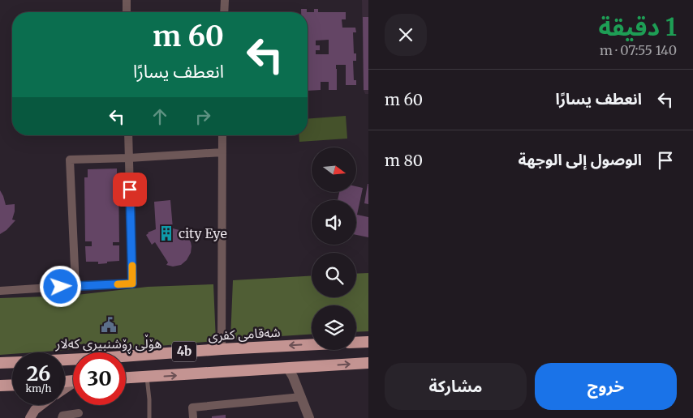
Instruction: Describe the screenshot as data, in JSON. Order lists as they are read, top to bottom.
{
  "streets": {
    "highway": ["شەقامی کفری", "4b"]
  },
  "places": {
    "building": ["city Eye"],
    "public building": ["هۆڵی ڕۆشنبیری کەلار"]
  },
  "north": "right",
  "page": {
    "heading": ["1 دقيقة", "140 m · 07:55"],
    "turn": ["60 m", "انعطف يسارًا"],
    "list": [
      {
        "name": "انعطف يسارًا",
        "value": "60 m"
      },
      {
        "name": "الوصول إلى الوجهة",
        "value": "80 m"
      }
    ],
    "speed": "26 km/h",
    "limit": "30",
    "buttons": ["خروج", "مشاركة"]
  }
}
